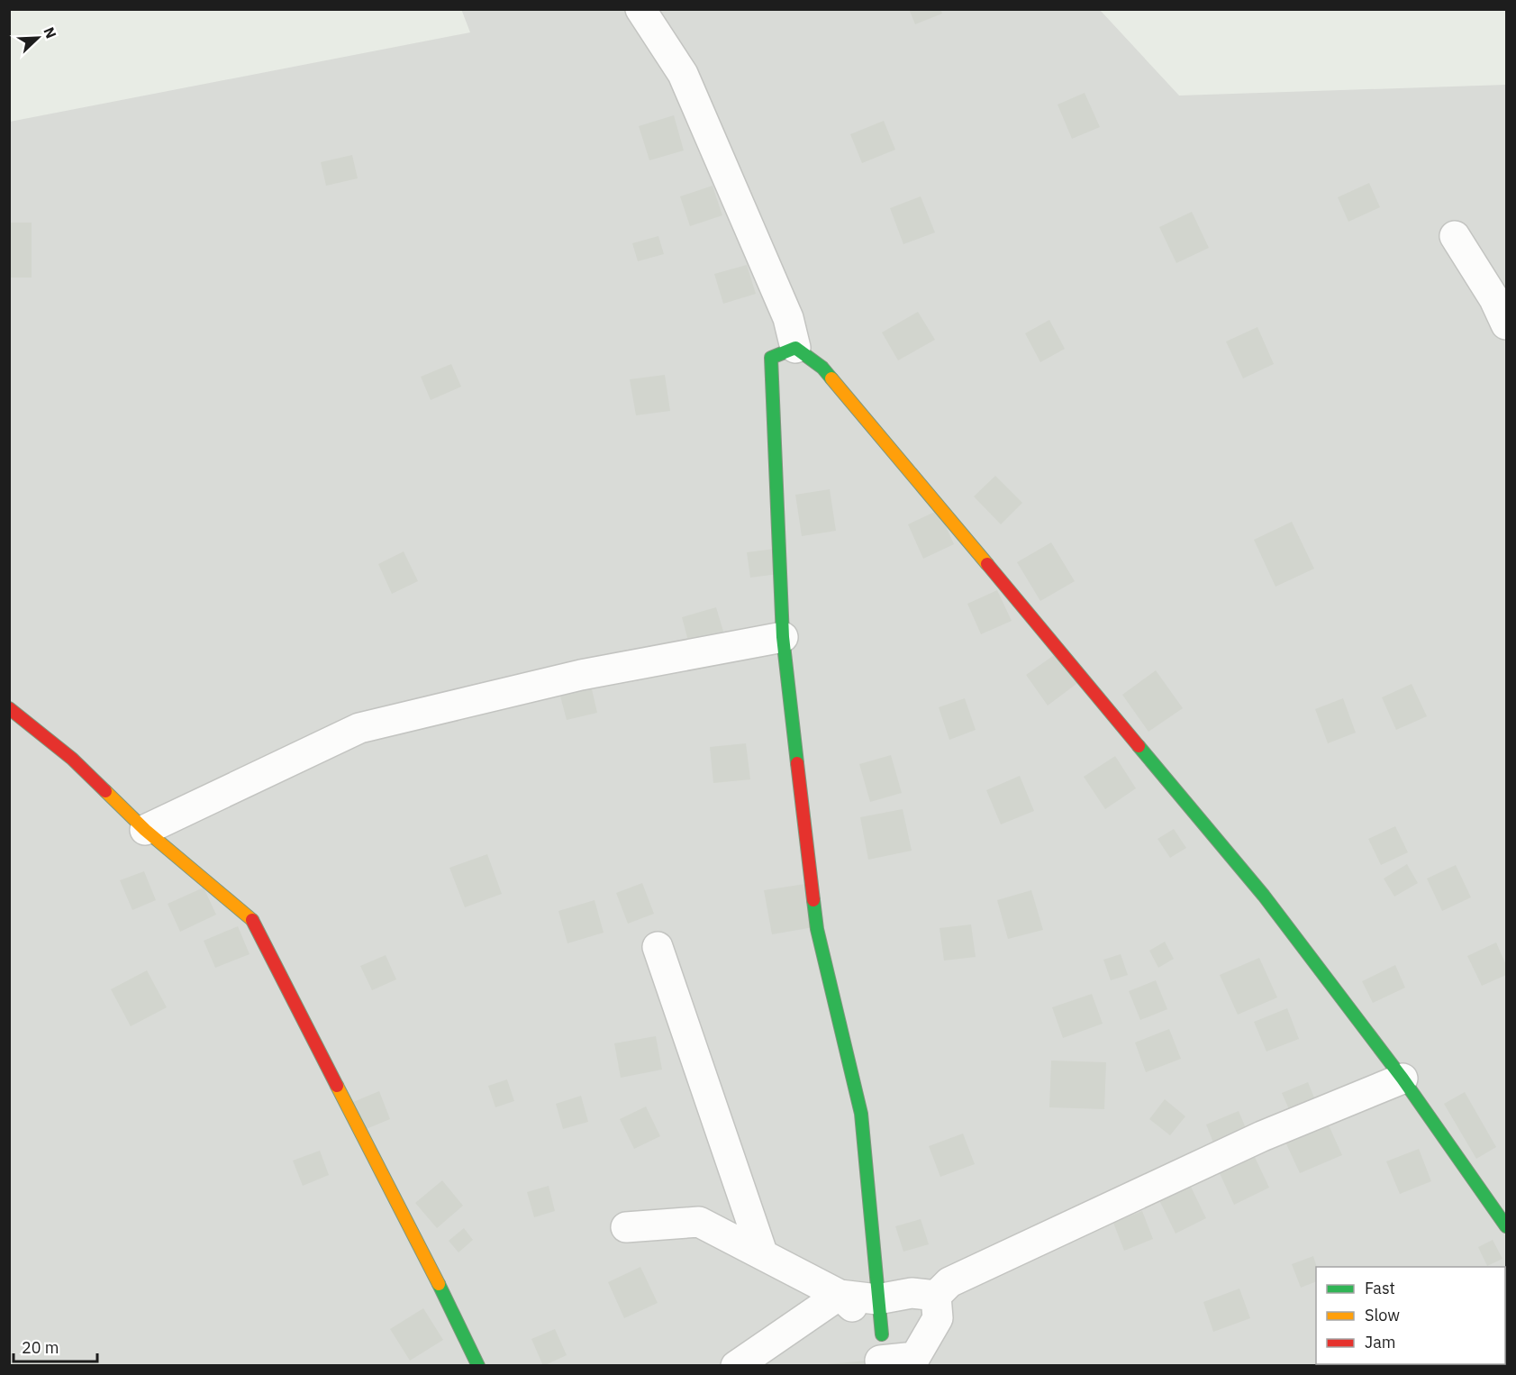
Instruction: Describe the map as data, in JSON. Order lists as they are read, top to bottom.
{
  "legend": ["Fast", "Slow", "Jam"],
  "scale_bar": "20 m",
  "north": "top right"
}
